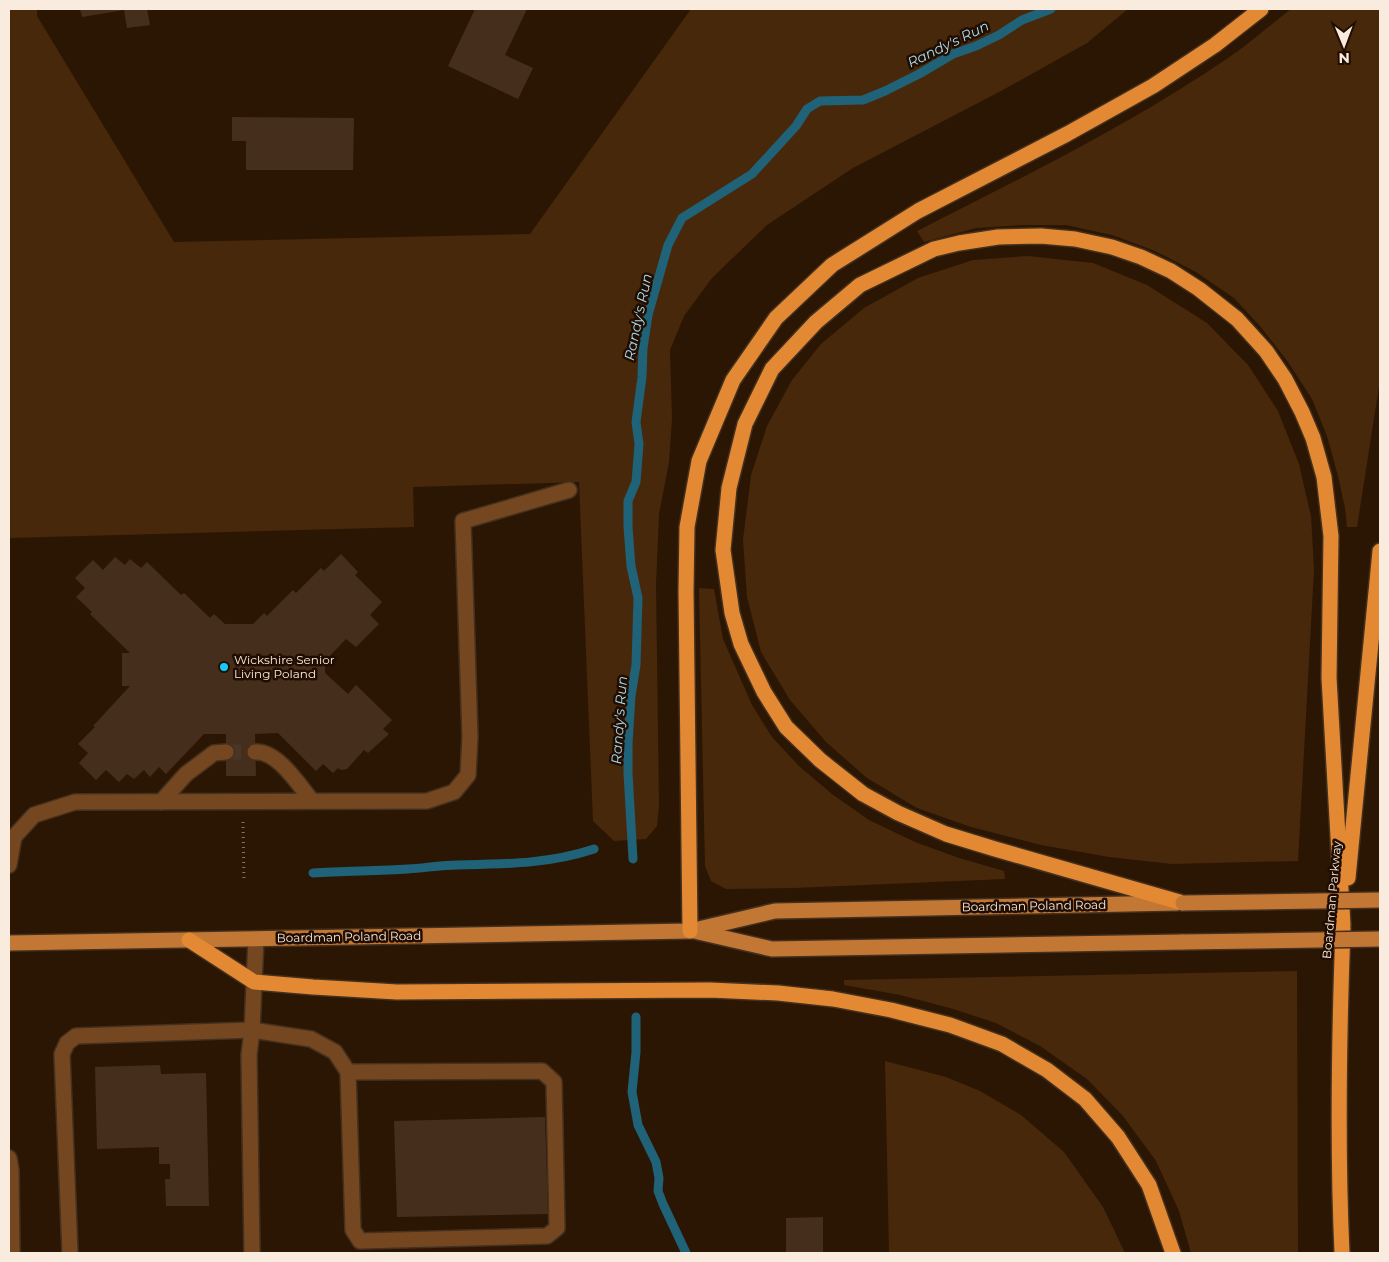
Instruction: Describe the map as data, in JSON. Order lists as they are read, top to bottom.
{
  "streets": {
    "highway": ["Boardman Parkway"],
    "main road": ["Boardman Poland Road"]
  },
  "water": ["Randy's Run"],
  "places": ["Wickshire Senior Living Poland"],
  "north": "bottom"
}
